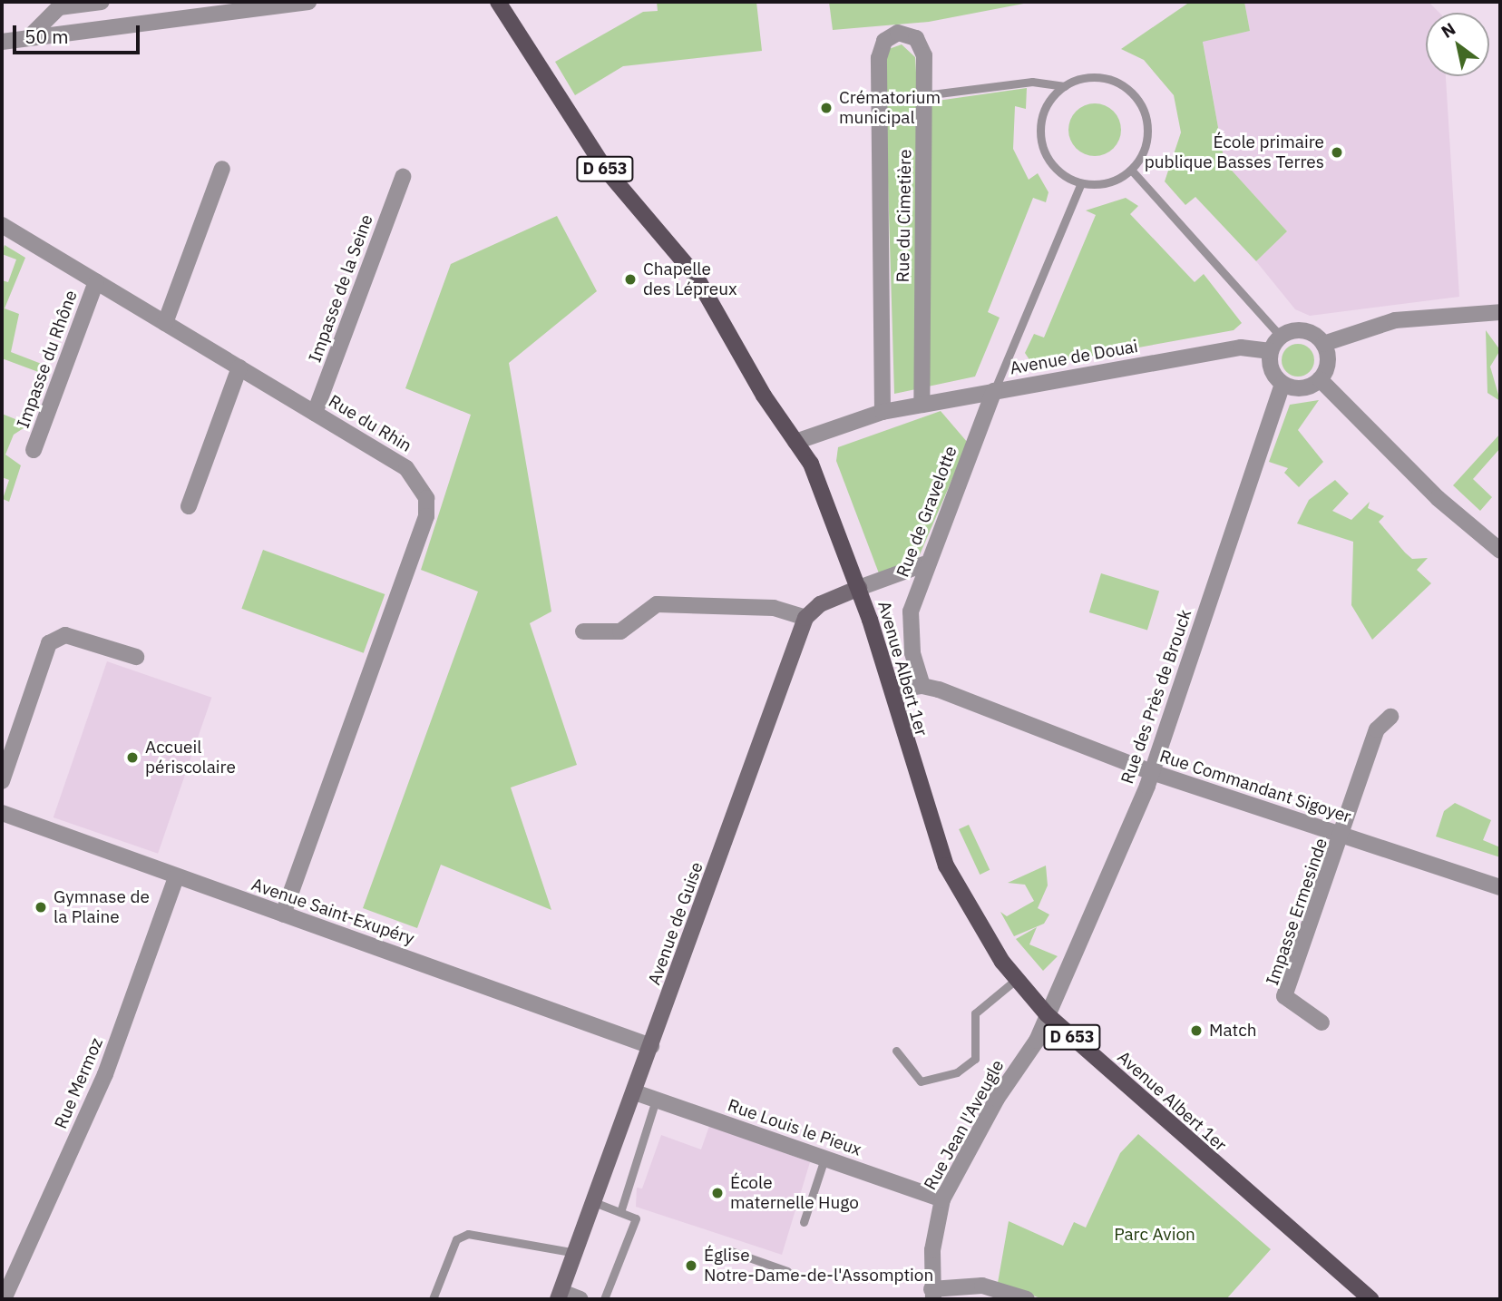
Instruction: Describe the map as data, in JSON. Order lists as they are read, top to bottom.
{
  "streets": {
    "main road": ["D 653", "Avenue Albert 1er"],
    "street": [
      "Rue du Cimetière",
      "Impasse de la Seine",
      "Avenue de Douai",
      "Impasse du Rhône",
      "Rue du Rhin",
      "Rue de Gravelotte",
      "Rue des Près de Brouck",
      "Rue Commandant Sigoyer",
      "Avenue Saint-Exupéry",
      "Impasse Ermesinde",
      "Avenue de Guise",
      "Rue Mermoz",
      "Rue Jean l'Aveugle",
      "Rue Louis le Pieux"
    ]
  },
  "crossings": [
    ["D 653", "Avenue de Douai"],
    ["D 653", "Avenue Albert 1er"],
    ["Rue du Cimetière", "Avenue de Douai"],
    ["Impasse de la Seine", "Rue du Rhin"],
    ["Avenue de Douai", "Rue de Gravelotte"],
    ["Avenue de Douai", "Rue des Près de Brouck"],
    ["Impasse du Rhône", "Rue du Rhin"],
    ["Rue du Rhin", "Avenue Saint-Exupéry"],
    ["Rue de Gravelotte", "Rue Commandant Sigoyer"],
    ["Avenue Albert 1er", "Rue des Près de Brouck"],
    ["Avenue Albert 1er", "Rue Commandant Sigoyer"],
    ["Avenue Albert 1er", "Rue Jean l'Aveugle"],
    ["Rue des Près de Brouck", "Rue Commandant Sigoyer"],
    ["Rue des Près de Brouck", "Rue Jean l'Aveugle"],
    ["Rue Commandant Sigoyer", "Impasse Ermesinde"],
    ["Avenue Saint-Exupéry", "Avenue de Guise"],
    ["Avenue Saint-Exupéry", "Rue Mermoz"],
    ["Avenue de Guise", "Rue Louis le Pieux"],
    ["Rue Jean l'Aveugle", "Rue Louis le Pieux"]
  ],
  "parks": ["Parc Avion"],
  "places": [
    "Crématorium municipal",
    "École primaire publique Basses Terres",
    "Chapelle des Lépreux",
    "Accueil périscolaire",
    "Gymnase de la Plaine",
    "Match",
    "École maternelle Hugo",
    "Église Notre-Dame-de-l'Assomption"
  ],
  "scale_bar": "50 m",
  "north": "top left"
}
